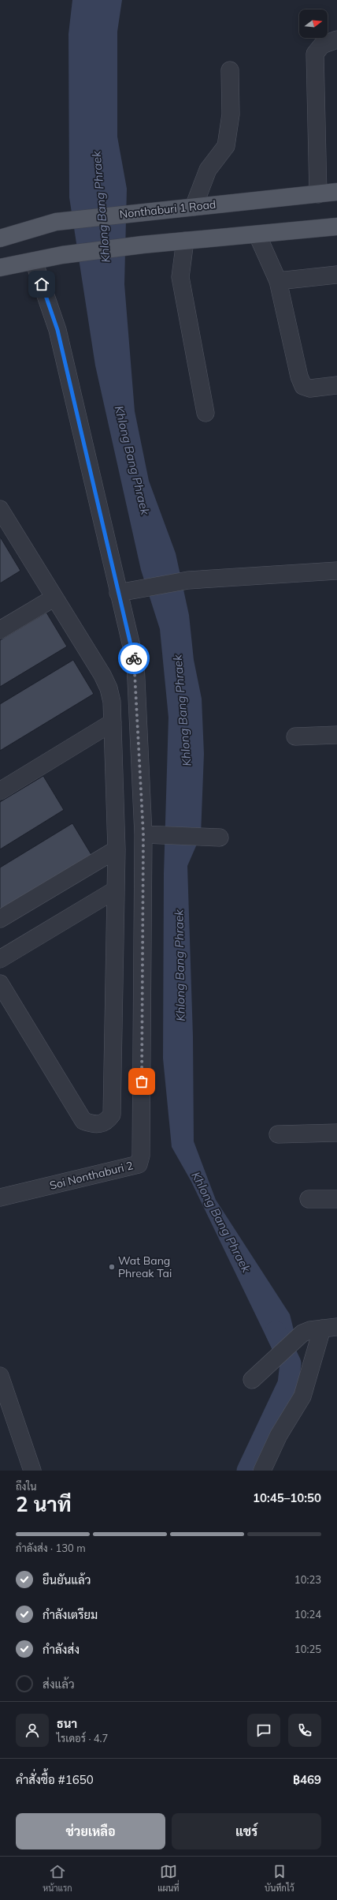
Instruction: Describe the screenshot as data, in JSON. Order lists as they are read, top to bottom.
{
  "streets": {
    "main road": ["Nonthaburi 1 Road"],
    "street": ["Soi Nonthaburi 2"]
  },
  "water": ["Khlong Bang Phraek"],
  "places": ["Wat Bang Phreak Tai"],
  "north": "right",
  "page": {
    "heading": ["2 นาที", "ถึงใน", "10:45–10:50"],
    "panel": [
      "ธนา",
      "ไรเดอร์ · 4.7",
      "คำสั่งซื้อ #1650",
      "฿469"
    ],
    "bar": "กำลังส่ง · 130 m",
    "list": [
      ["ยืนยันแล้ว", "10:23"],
      ["กำลังเตรียม", "10:24"],
      ["กำลังส่ง", "10:25"],
      "ส่งแล้ว"
    ],
    "buttons": ["ช่วยเหลือ", "แชร์"],
    "tabs": ["หน้าแรก", "แผนที่", "บันทึกไว้"]
  }
}
